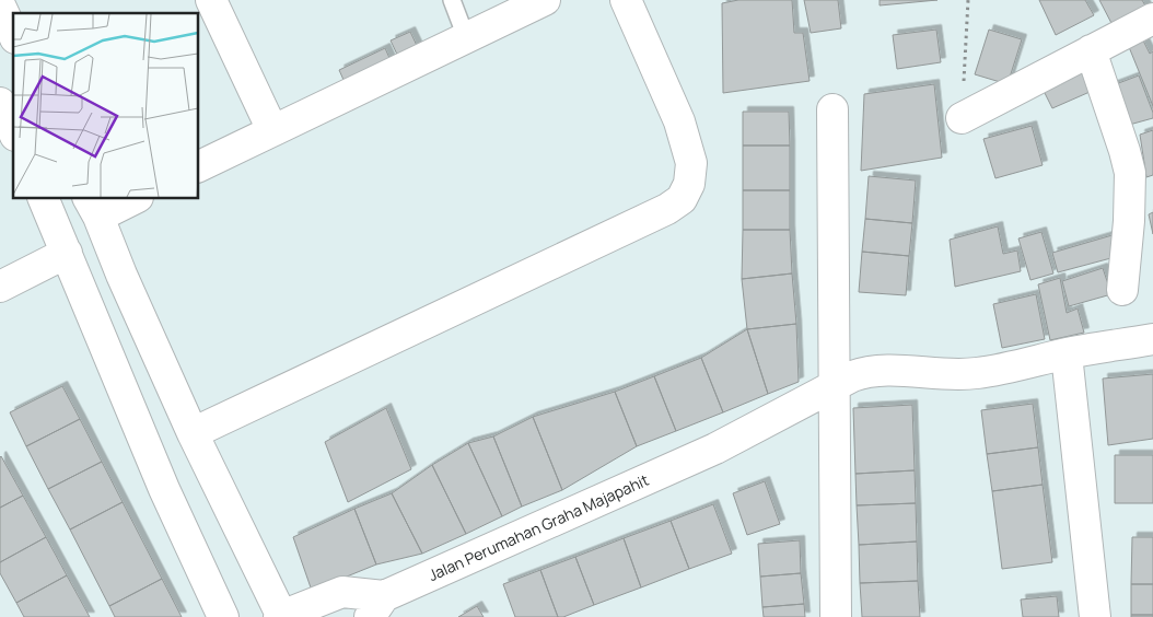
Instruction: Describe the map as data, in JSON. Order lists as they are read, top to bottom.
{
  "streets": {
    "street": ["Jalan Perumahan Graha Majapahit"]
  }
}
